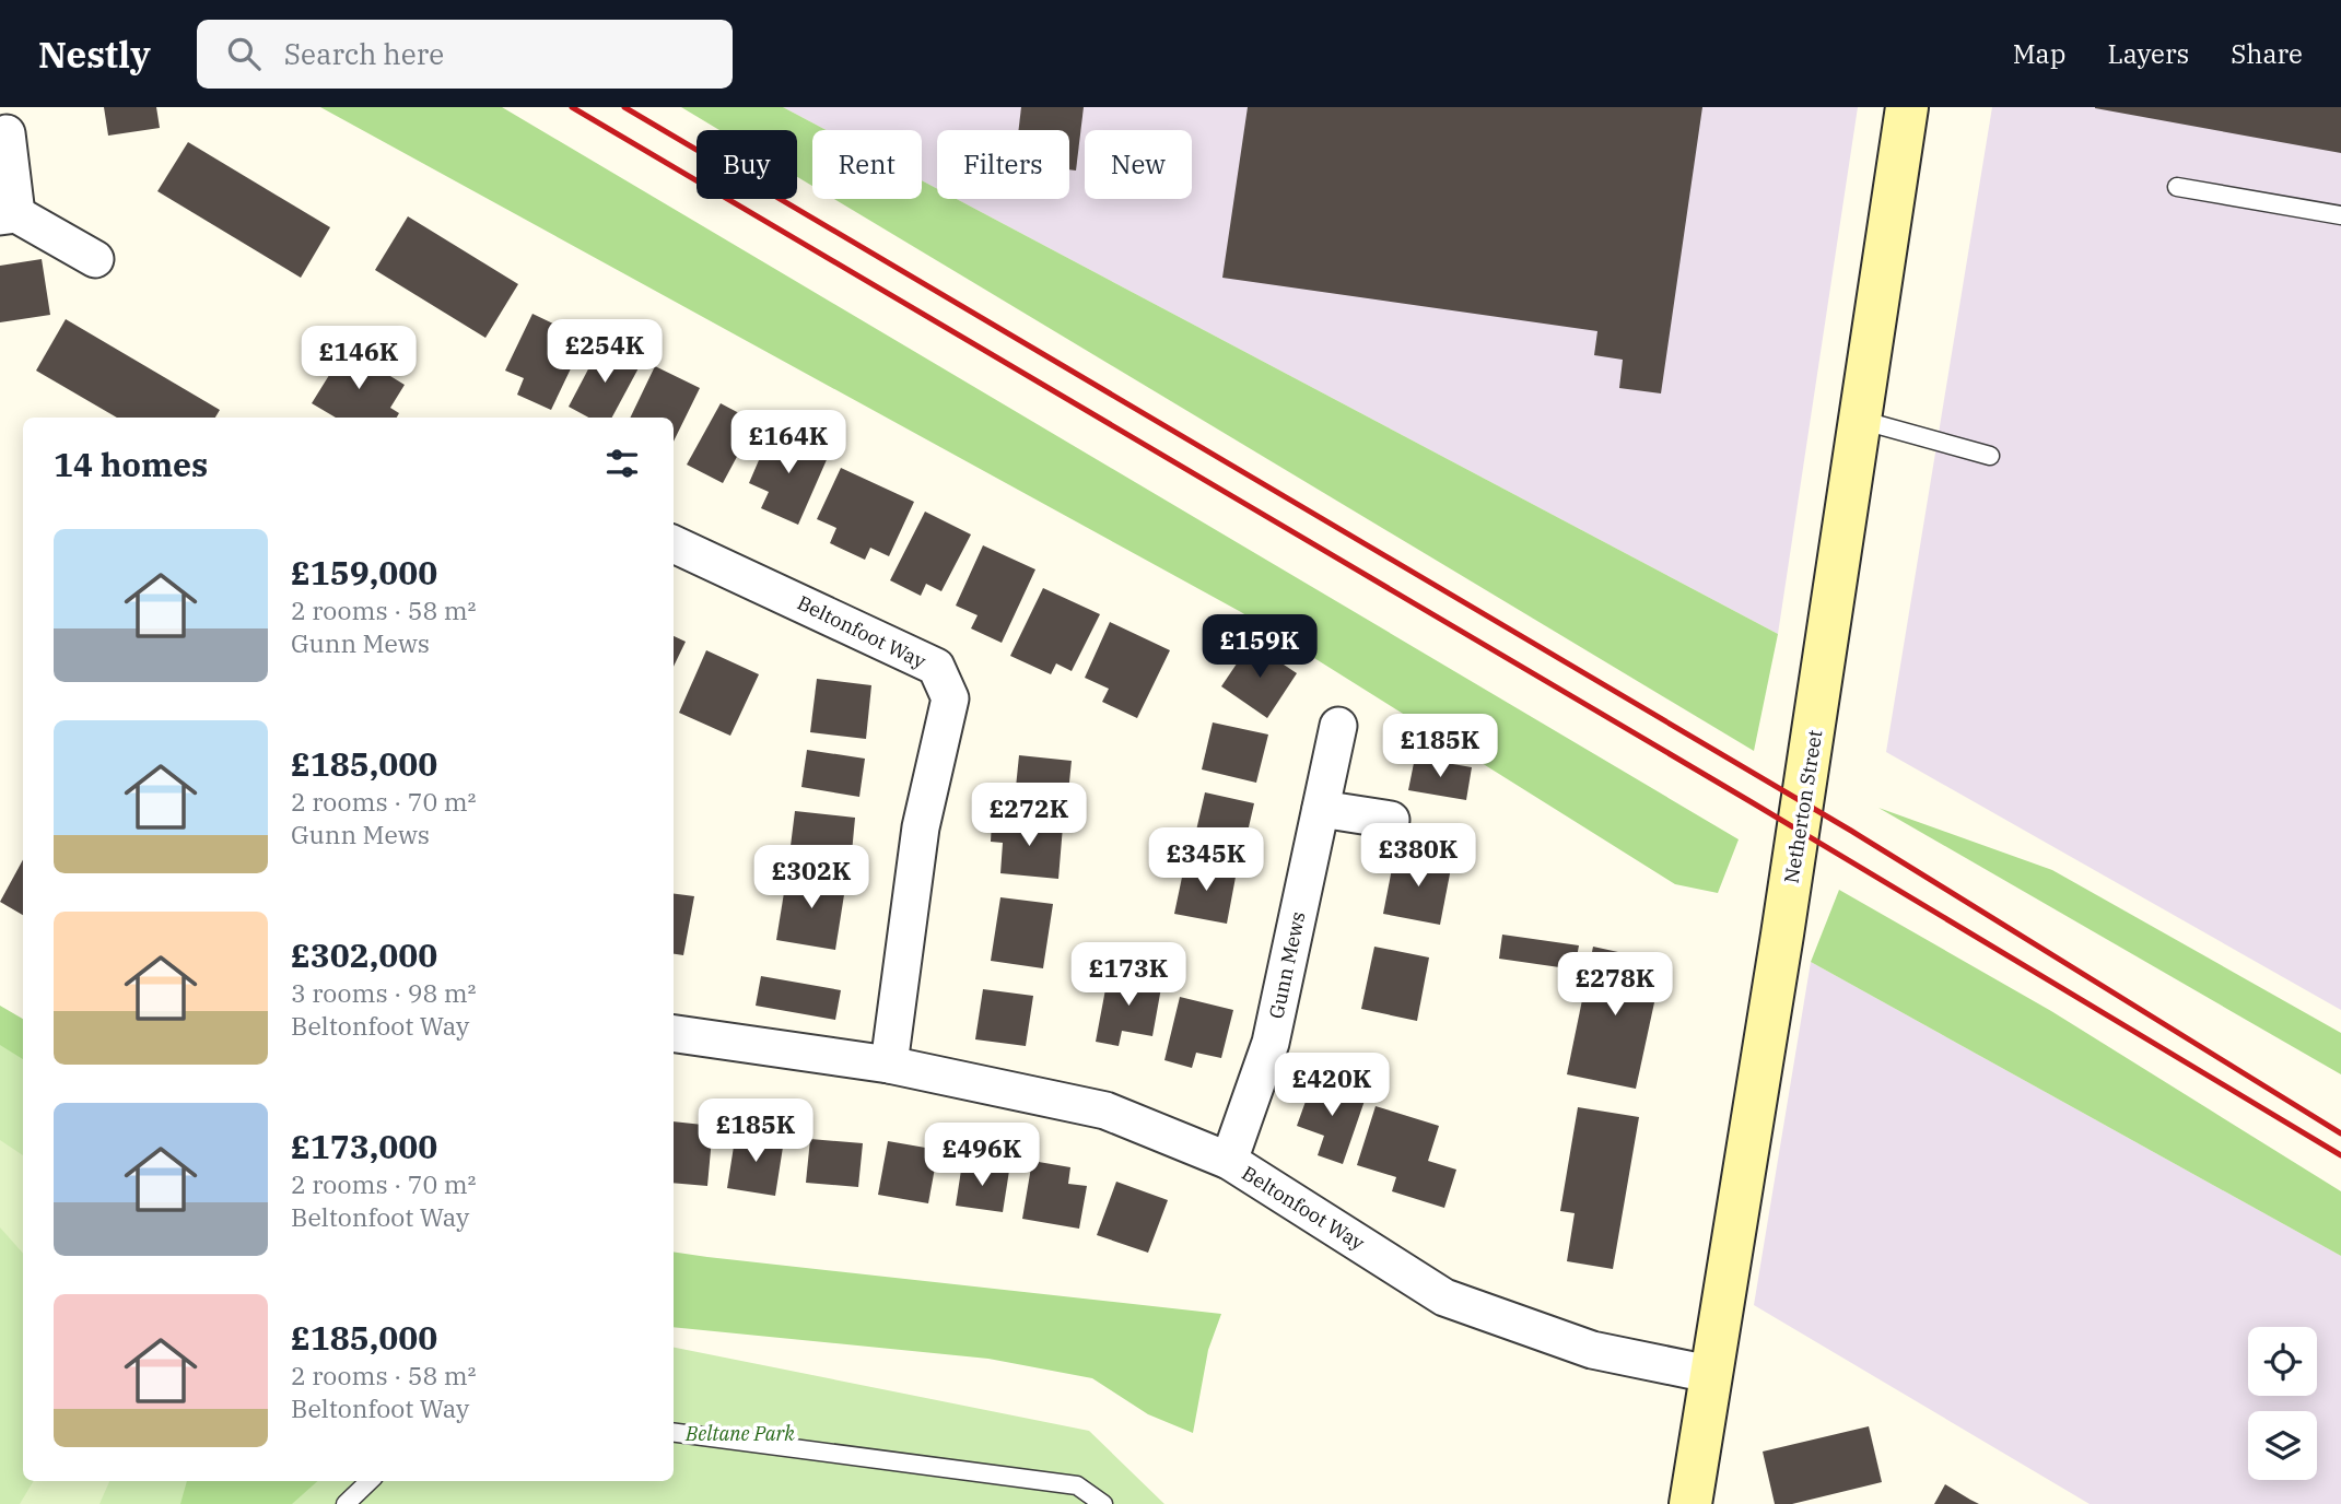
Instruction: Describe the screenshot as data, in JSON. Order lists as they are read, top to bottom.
{
  "streets": {
    "street": ["Beltonfoot Way", "Netherton Street", "Gunn Mews"]
  },
  "crossings": [
    ["Beltonfoot Way", "Netherton Street"],
    ["Beltonfoot Way", "Gunn Mews"]
  ],
  "parks": ["Beltane Park"],
  "page": {
    "header": "Nestly",
    "search": "Search here",
    "nav": ["Map", "Layers", "Share"],
    "chip": [
      "Buy",
      "Rent",
      "Filters",
      "New"
    ],
    "price": [
      "£254K",
      "£146K",
      "£164K",
      "£159K",
      "£185K",
      "£272K",
      "£380K",
      "£345K",
      "£302K",
      "£173K",
      "£278K",
      "£420K",
      "£185K",
      "£496K"
    ],
    "heading": "14 homes",
    "list": [
      {
        "name": "£159,000",
        "note": "2 rooms · 58 m² · Gunn Mews"
      },
      {
        "name": "£185,000",
        "note": "2 rooms · 70 m² · Gunn Mews"
      },
      {
        "name": "£302,000",
        "note": "3 rooms · 98 m² · Beltonfoot Way"
      },
      {
        "name": "£173,000",
        "note": "2 rooms · 70 m² · Beltonfoot Way"
      },
      {
        "name": "£185,000",
        "note": "2 rooms · 58 m² · Beltonfoot Way"
      }
    ]
  }
}
